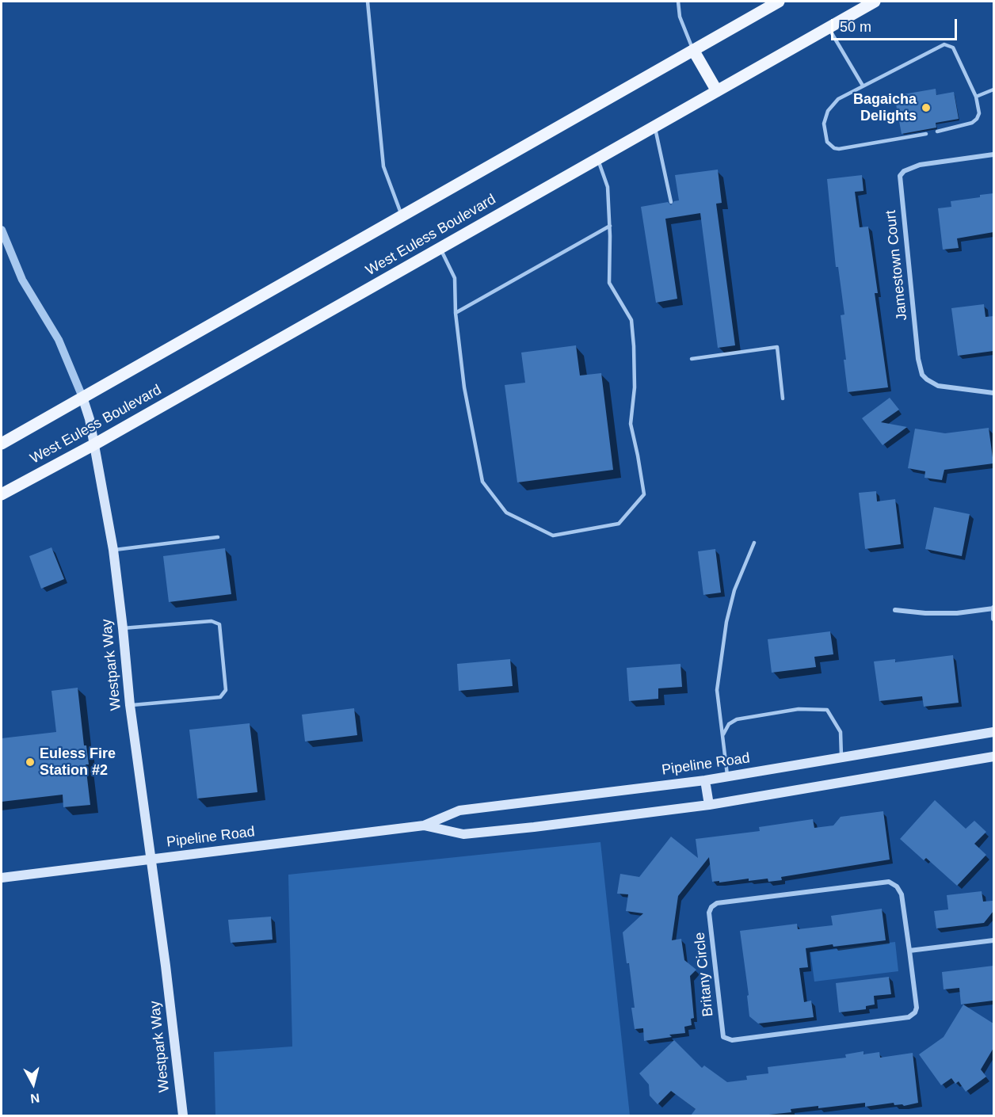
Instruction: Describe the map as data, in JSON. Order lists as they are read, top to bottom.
{
  "streets": {
    "main road": ["West Euless Boulevard", "Westpark Way", "Pipeline Road"],
    "street": ["Jamestown Court", "Britany Circle"]
  },
  "crossings": [
    ["West Euless Boulevard", "Westpark Way"],
    ["Westpark Way", "Pipeline Road"]
  ],
  "places": ["Bagaicha Delights", "Euless Fire Station #2"],
  "scale_bar": "50 m",
  "north": "bottom"
}
